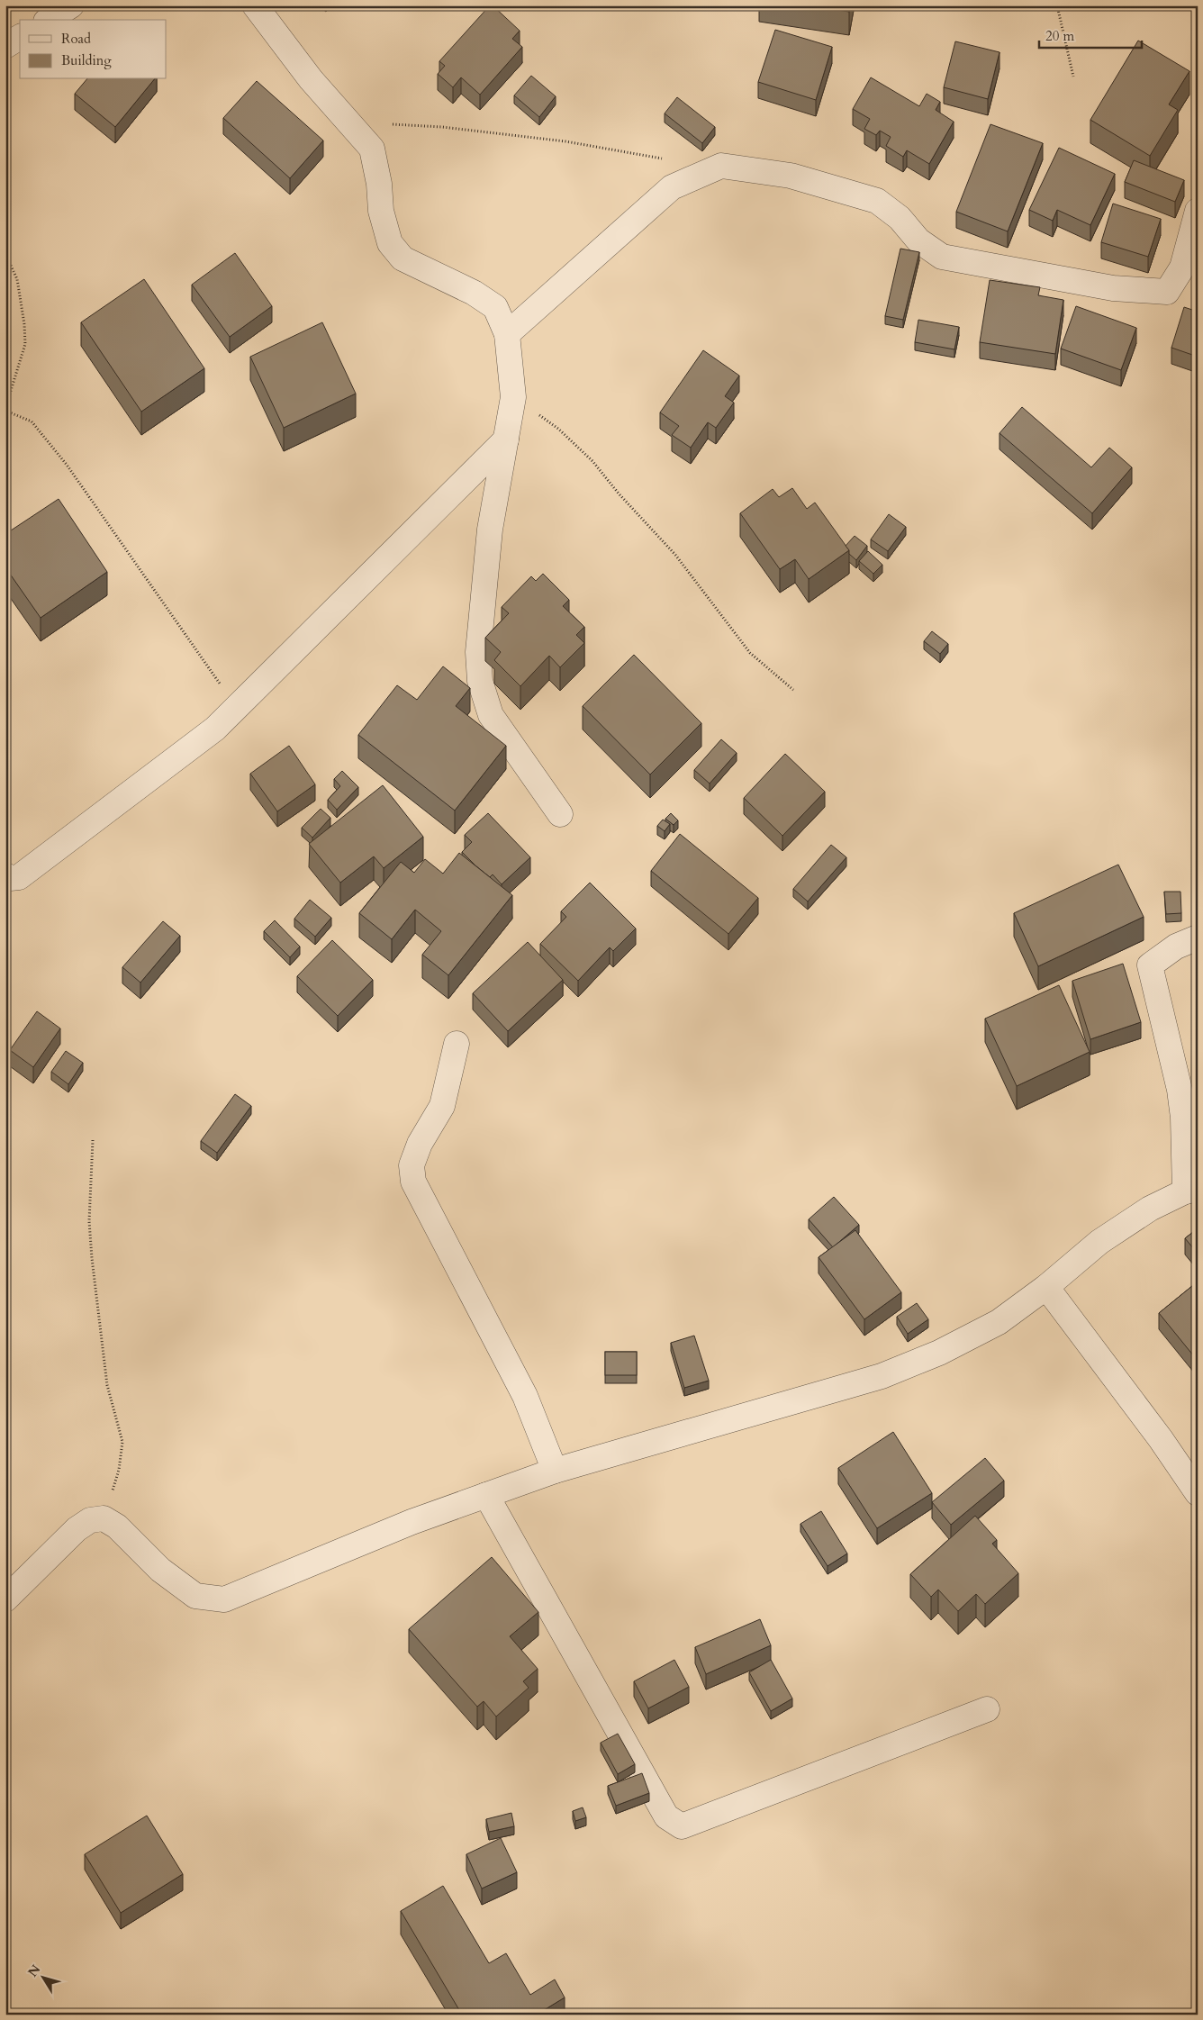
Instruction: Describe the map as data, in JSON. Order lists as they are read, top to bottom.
{
  "legend": ["Road", "Building"],
  "scale_bar": "20 m",
  "north": "top left"
}
